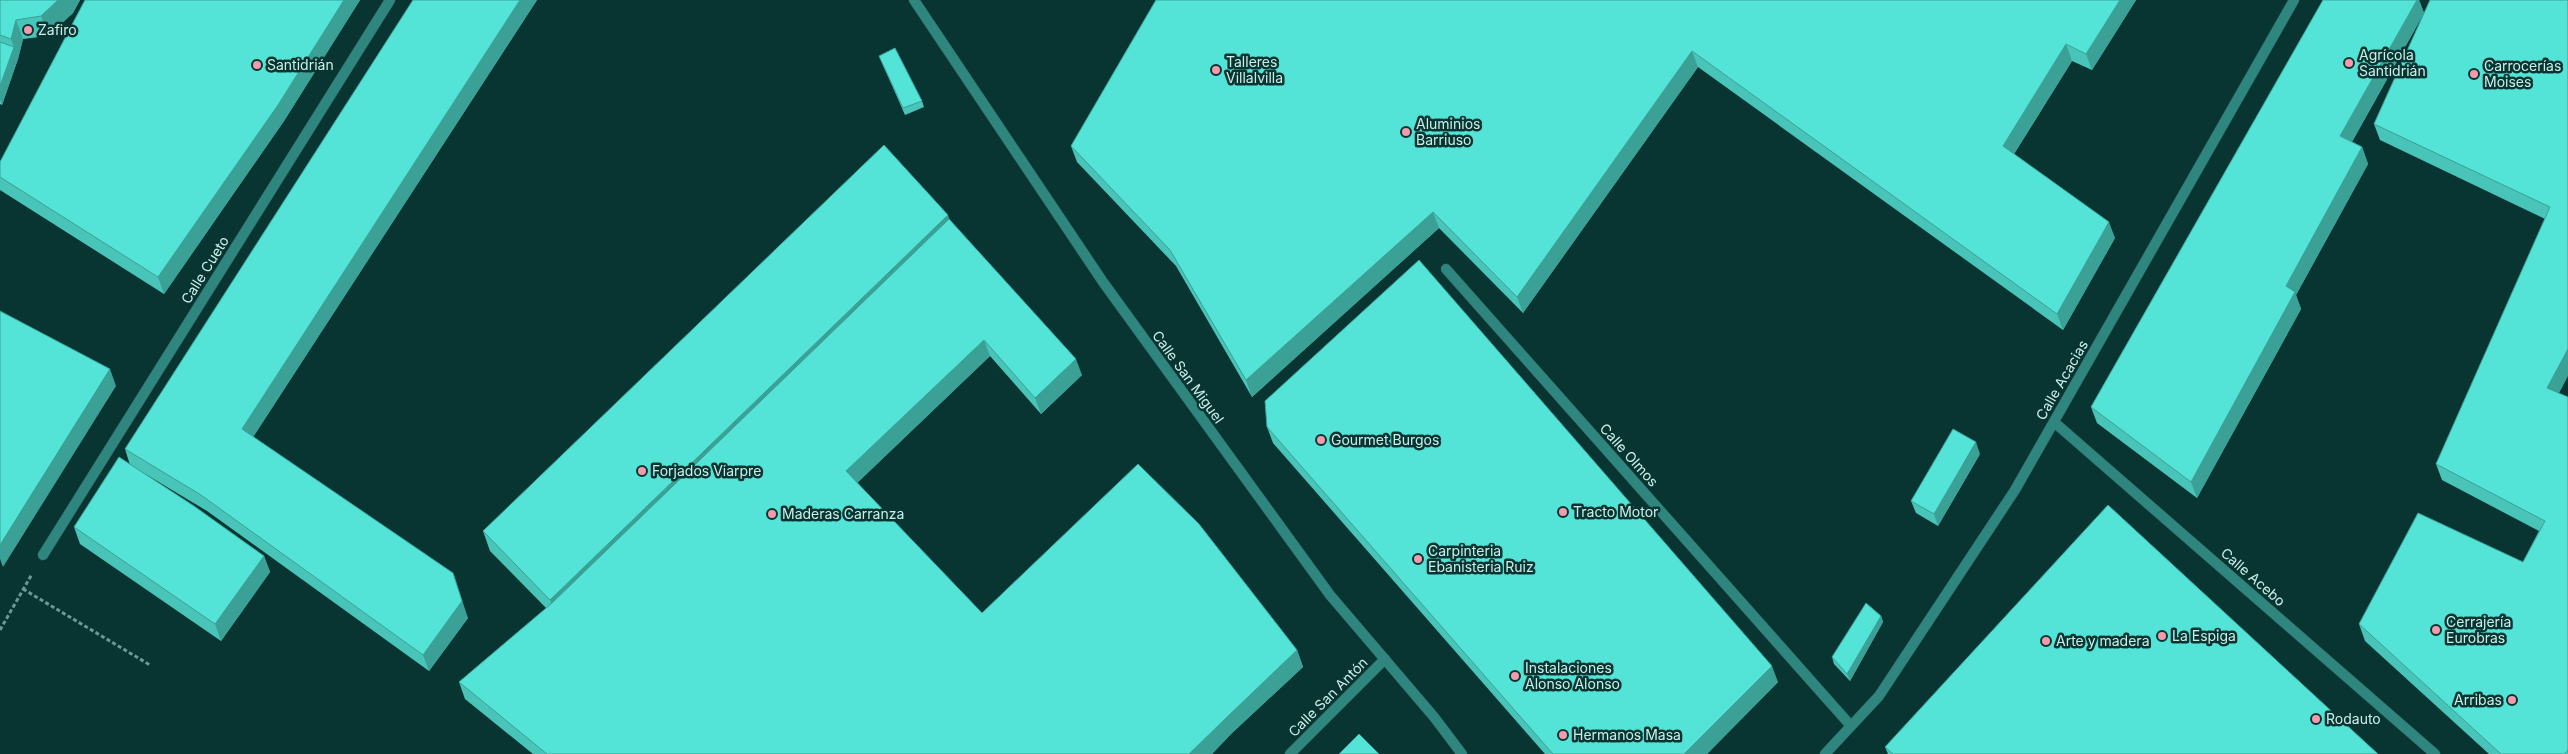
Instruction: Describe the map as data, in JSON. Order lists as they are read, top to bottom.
{
  "streets": {
    "lane": [
      "Calle Cueto",
      "Calle San Miguel",
      "Calle Acacias",
      "Calle Olmos",
      "Calle Acebo",
      "Calle San Antón"
    ]
  },
  "crossings": [
    ["Calle San Miguel", "Calle San Antón"],
    ["Calle Acacias", "Calle Olmos"],
    ["Calle Acacias", "Calle Acebo"]
  ],
  "places": [
    "Zafiro",
    "Agrícola Santidrián",
    "Santidrián",
    "Talleres Villalvilla",
    "Carrocerías Moises",
    "Aluminios Barriuso",
    "Gourmet Burgos",
    "Forjados Viarpre",
    "Tracto Motor",
    "Maderas Carranza",
    "Carpinteria Ebanisteria Ruiz",
    "Cerrajería Eurobras",
    "La Espiga",
    "Arte y madera",
    "Instalaciones Alonso Alonso",
    "Arribas",
    "Rodauto",
    "Hermanos Masa"
  ]
}
